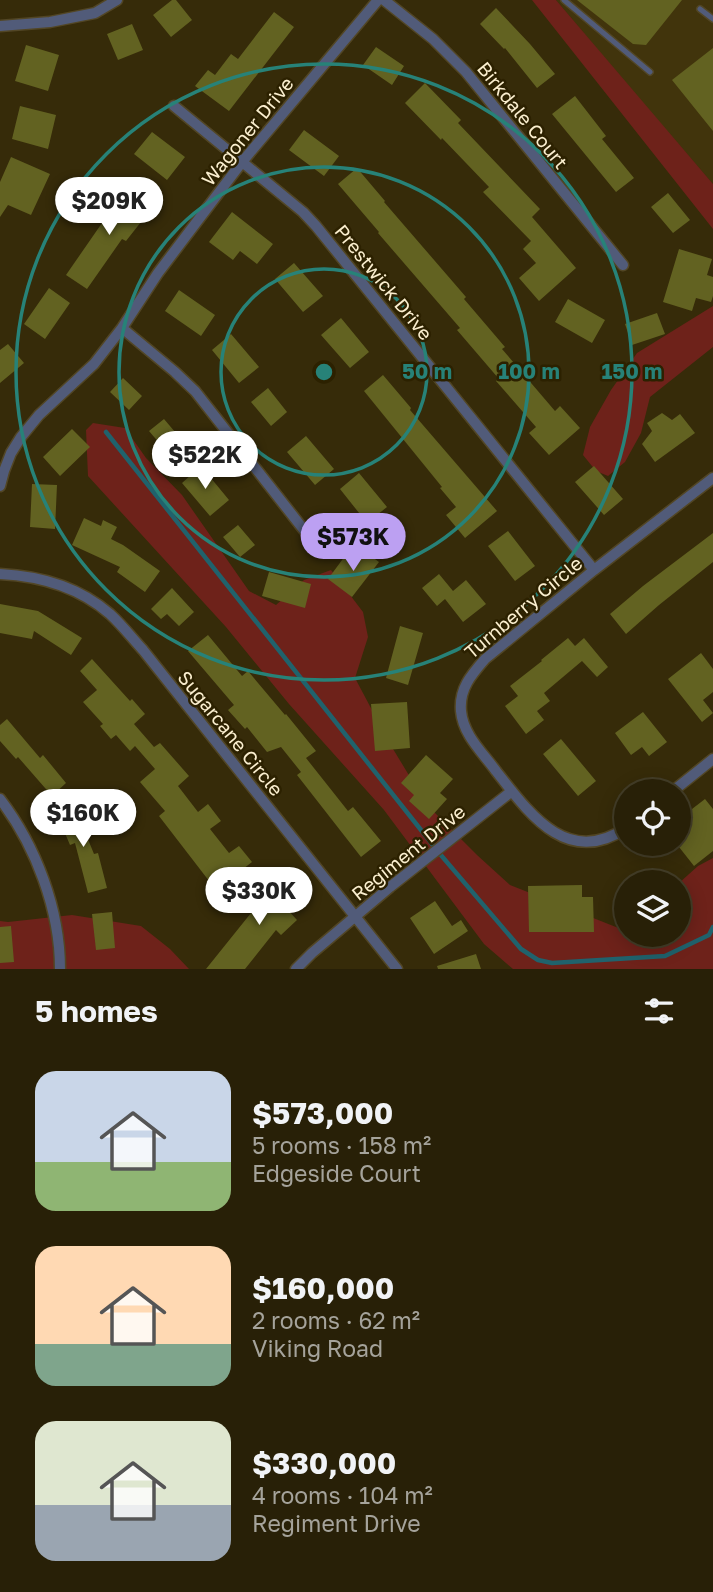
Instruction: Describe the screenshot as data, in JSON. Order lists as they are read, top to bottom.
{
  "streets": {
    "street": [
      "Birkdale Court",
      "Wagoner Drive",
      "Prestwick Drive",
      "Turnberry Circle",
      "Sugarcane Circle",
      "Regiment Drive"
    ]
  },
  "crossings": [
    ["Wagoner Drive", "Prestwick Drive"],
    ["Prestwick Drive", "Turnberry Circle"],
    ["Turnberry Circle", "Regiment Drive"],
    ["Sugarcane Circle", "Regiment Drive"]
  ],
  "page": {
    "price": [
      "$209K",
      "$522K",
      "$573K",
      "$160K",
      "$330K"
    ],
    "heading": "5 homes",
    "list": [
      {
        "name": "$573,000",
        "note": "5 rooms · 158 m² · Edgeside Court"
      },
      {
        "name": "$160,000",
        "note": "2 rooms · 62 m² · Viking Road"
      },
      {
        "name": "$330,000",
        "note": "4 rooms · 104 m² · Regiment Drive"
      }
    ]
  },
  "rings": ["50 m", "100 m", "150 m"]
}
